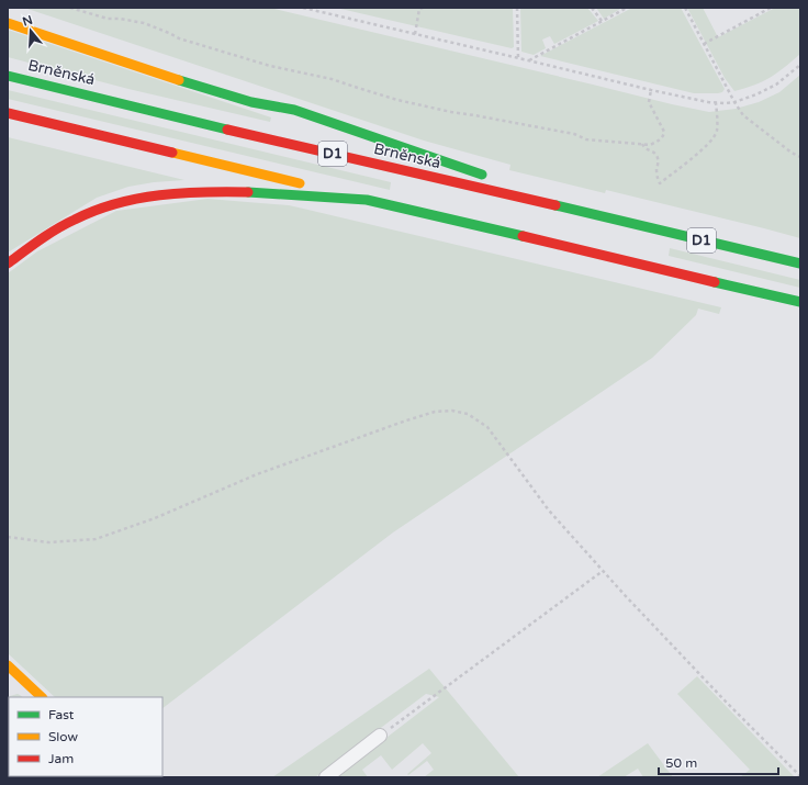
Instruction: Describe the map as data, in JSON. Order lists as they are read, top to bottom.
{
  "streets": {
    "main road": ["Brněnská", "D1"]
  },
  "legend": ["Fast", "Slow", "Jam"],
  "scale_bar": "50 m",
  "north": "top"
}
